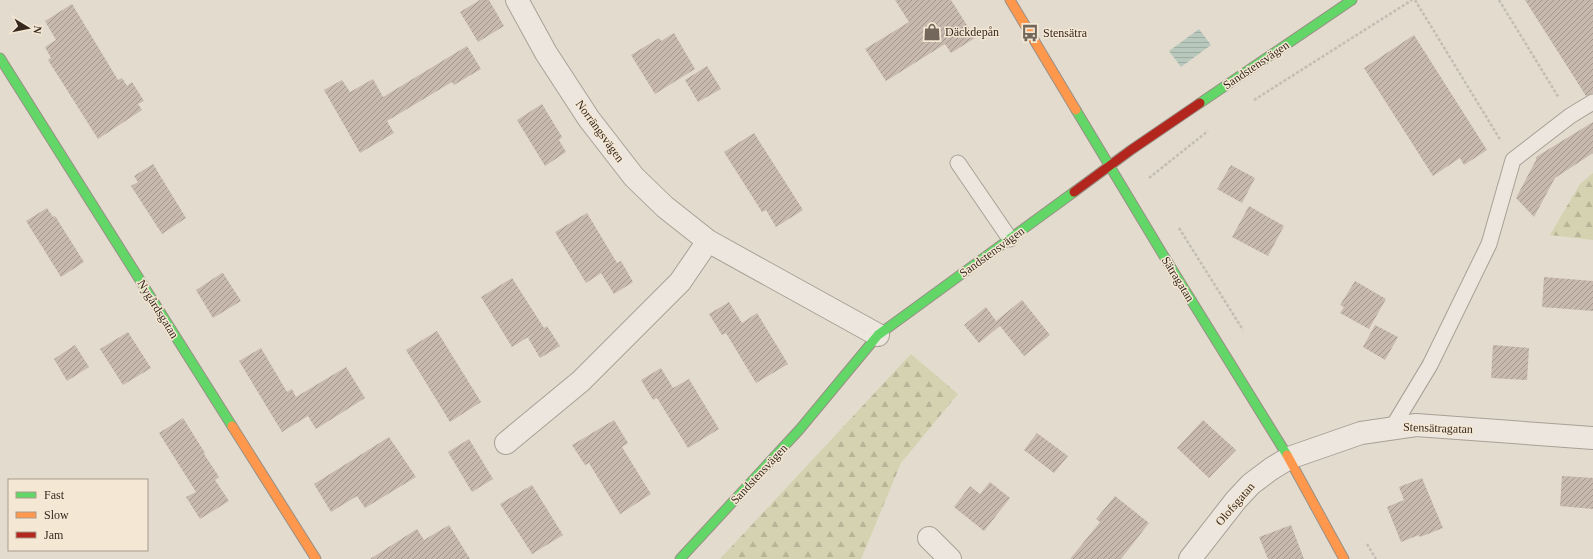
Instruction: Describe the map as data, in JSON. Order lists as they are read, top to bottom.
{
  "streets": {
    "street": [
      "Sandstensvägen",
      "Norrängsvägen",
      "Sätragatan",
      "Nygårdsgatan",
      "Stensätragatan",
      "Olofsgatan"
    ]
  },
  "crossings": [
    ["Sandstensvägen", "Norrängsvägen"],
    ["Sandstensvägen", "Sätragatan"],
    ["Sätragatan", "Stensätragatan"],
    ["Sätragatan", "Olofsgatan"],
    ["Stensätragatan", "Olofsgatan"]
  ],
  "places": {
    "shop": ["Däckdepån"],
    "bus stop": ["Stensätra"]
  },
  "legend": ["Fast", "Slow", "Jam"],
  "north": "right"
}
